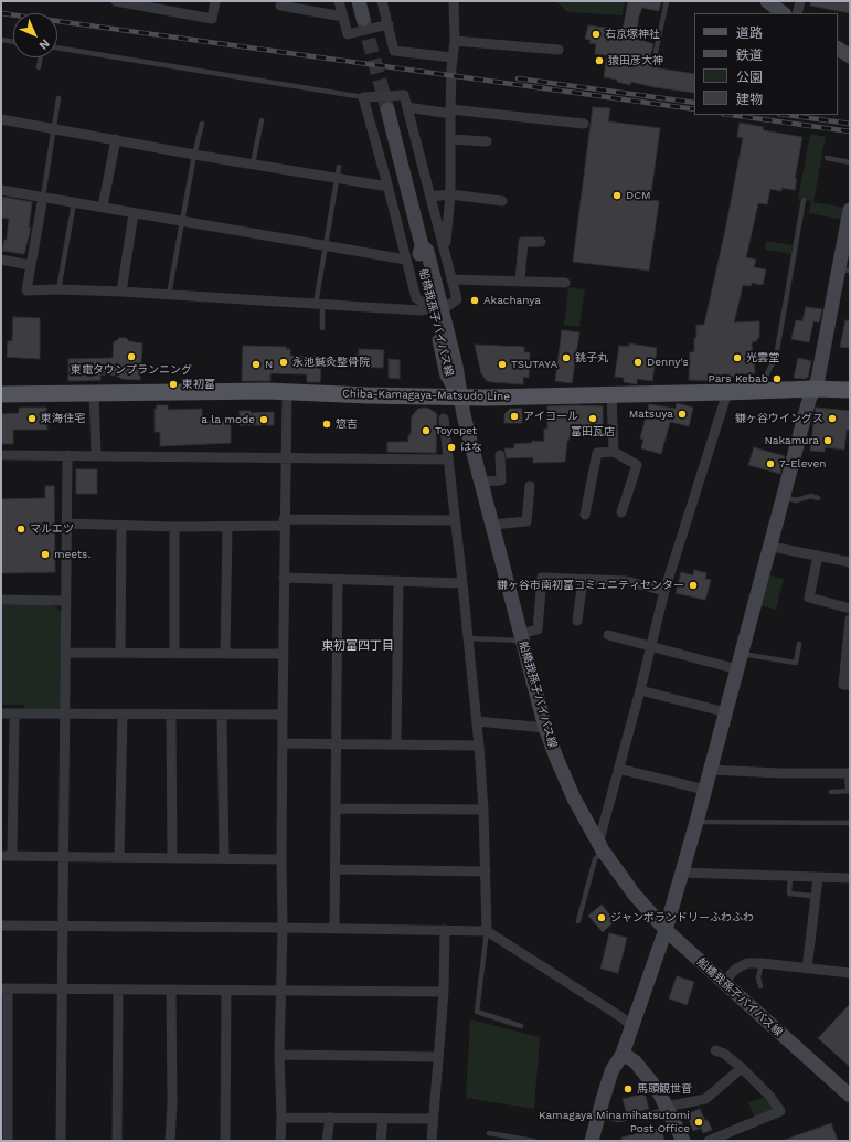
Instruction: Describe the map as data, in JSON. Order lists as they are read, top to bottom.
{
  "streets": {
    "main road": ["Chiba-Kamagaya-Matsudo Line"],
    "street": ["船橋我孫子バイパス線"]
  },
  "crossings": [
    ["船橋我孫子バイパス線", "Chiba-Kamagaya-Matsudo Line"]
  ],
  "districts": ["東初富四丁目"],
  "places": [
    "右京塚神社",
    "猿田彦大神",
    "DCM",
    "Akachanya",
    "東電タウンプランニング",
    "銚子丸",
    "光雲堂",
    "永池鍼灸整骨院",
    "Denny's",
    "N",
    "TSUTAYA",
    "Pars Kebab",
    "東初富",
    "Matsuya",
    "アイコール",
    "東海住宅",
    "富田瓦店",
    "鎌ヶ谷ウイングス",
    "a la mode",
    "惣吉",
    "Toyopet",
    "Nakamura",
    "はな",
    "7-Eleven",
    "マルエツ",
    "meets.",
    "鎌ヶ谷市南初富コミュニティセンター",
    "ジャンボランドリーふわふわ",
    "馬頭観世音",
    "Kamagaya Minamihatsutomi Post Office"
  ],
  "legend": [
    "道路",
    "鉄道",
    "公園",
    "建物"
  ],
  "north": "bottom right"
}
